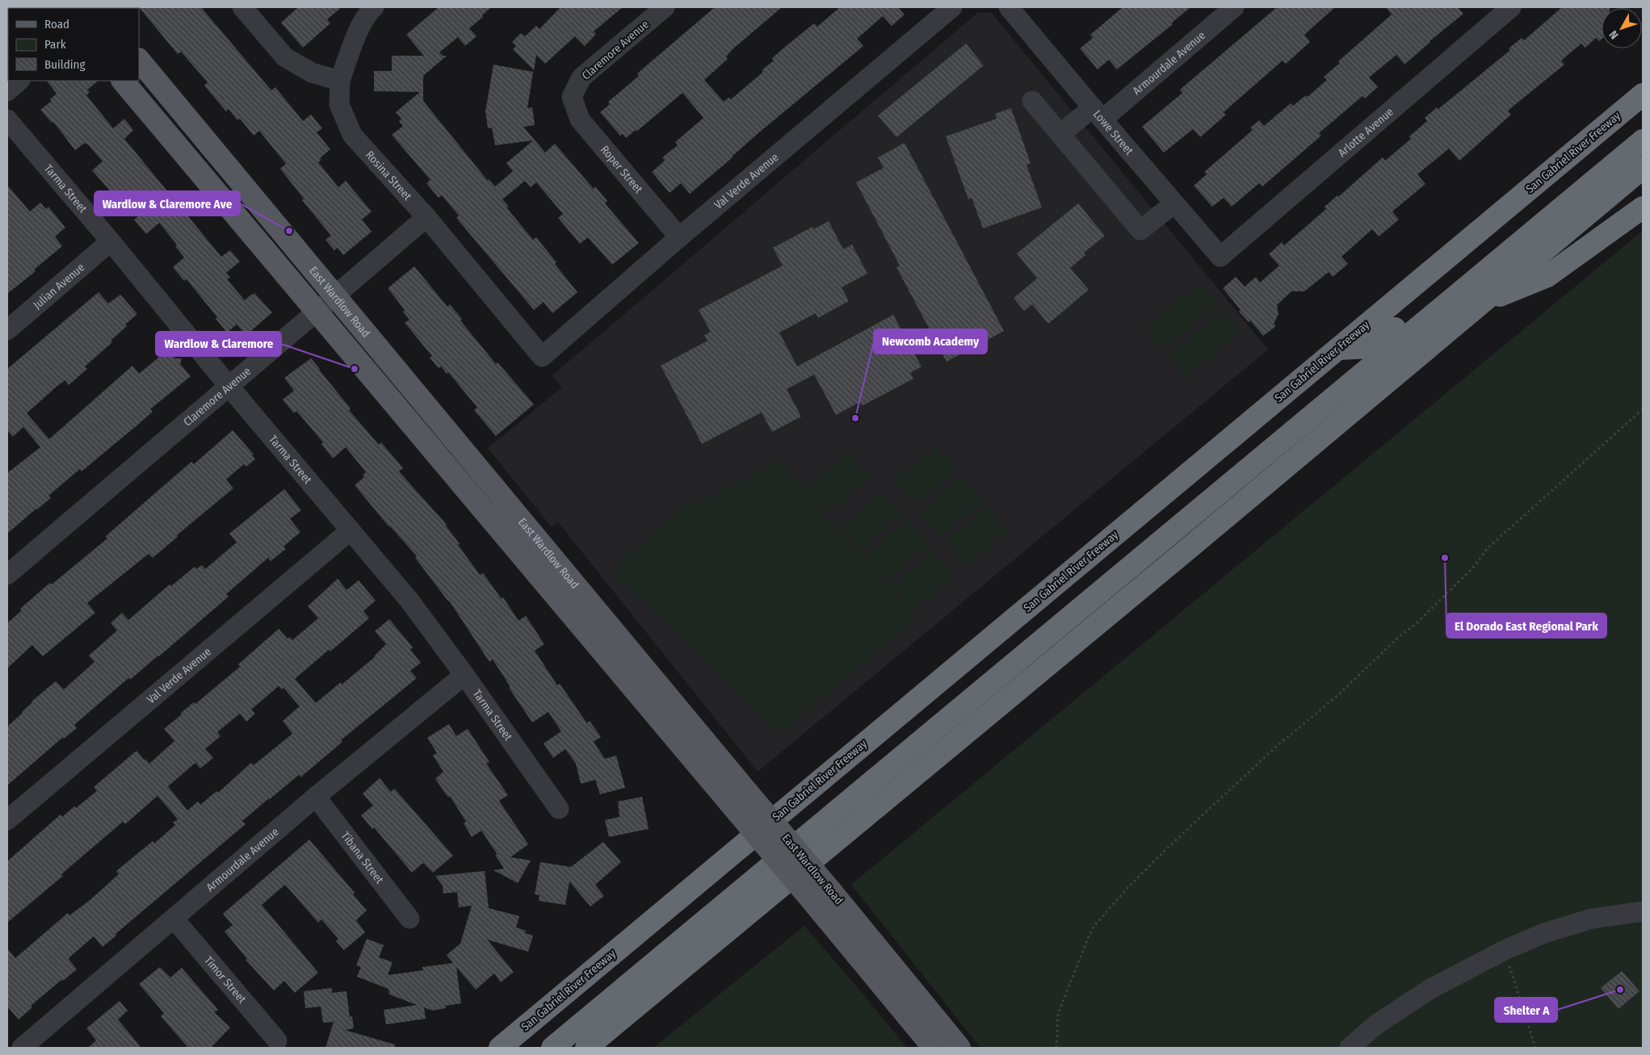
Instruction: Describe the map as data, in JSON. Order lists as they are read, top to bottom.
{
  "streets": {
    "highway": ["San Gabriel River Freeway"],
    "main road": ["East Wardlow Road"],
    "street": [
      "Claremore Avenue",
      "Armourdale Avenue",
      "Arlotte Avenue",
      "Lowe Street",
      "Roper Street",
      "Rosina Street",
      "Val Verde Avenue",
      "Tarma Street",
      "Julian Avenue",
      "Tibana Street",
      "Timor Street"
    ]
  },
  "crossings": [
    ["Claremore Avenue", "Roper Street"],
    ["Claremore Avenue", "Rosina Street"],
    ["Claremore Avenue", "Tarma Street"],
    ["Claremore Avenue", "East Wardlow Road"],
    ["Armourdale Avenue", "Lowe Street"],
    ["Armourdale Avenue", "Tarma Street"],
    ["Armourdale Avenue", "Tibana Street"],
    ["Armourdale Avenue", "Timor Street"],
    ["Arlotte Avenue", "Lowe Street"],
    ["Roper Street", "Val Verde Avenue"],
    ["Rosina Street", "Val Verde Avenue"],
    ["Val Verde Avenue", "Tarma Street"],
    ["Tarma Street", "Julian Avenue"]
  ],
  "places": [
    "Wardlow & Claremore Ave",
    "Wardlow & Claremore",
    "Newcomb Academy",
    "El Dorado East Regional Park",
    "Shelter A"
  ],
  "legend": ["Road", "Park", "Building"],
  "north": "bottom left"
}
